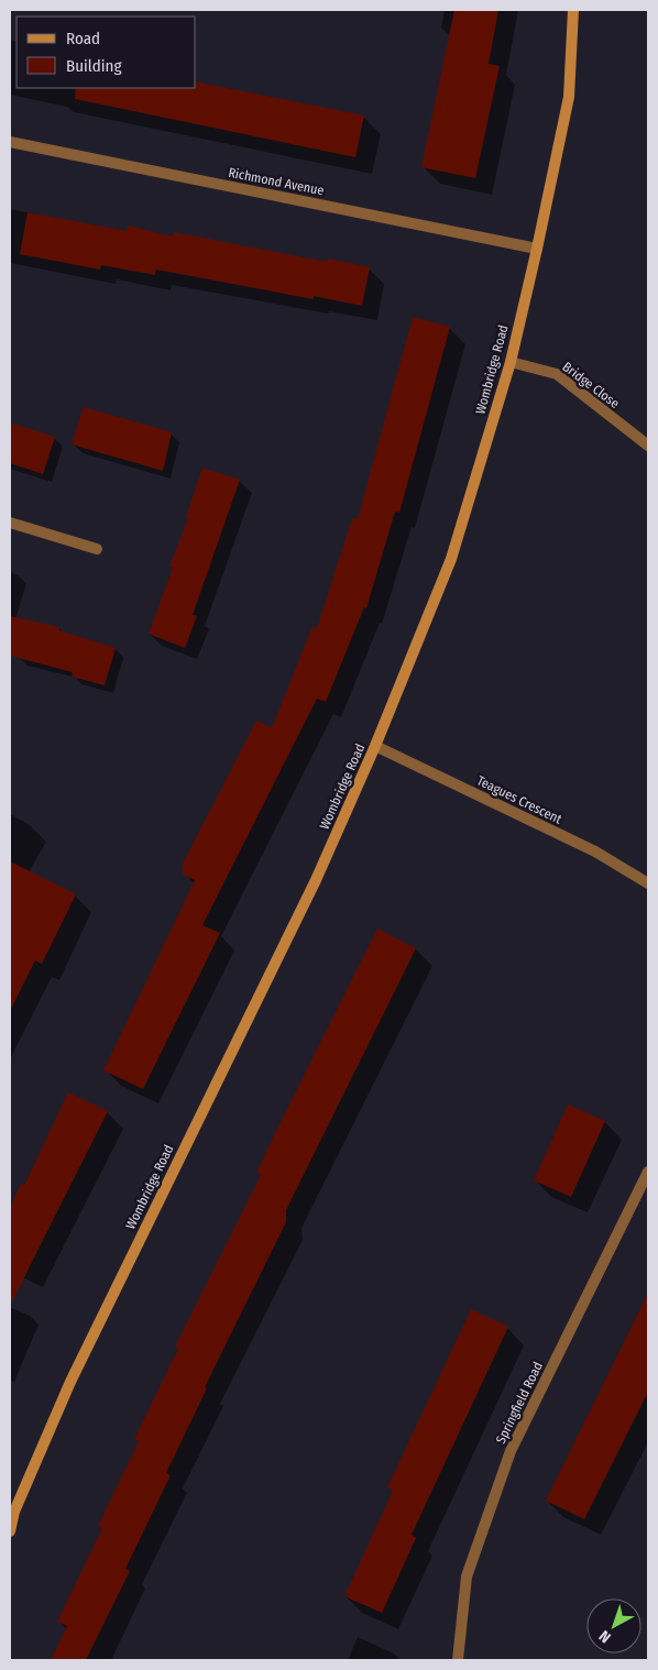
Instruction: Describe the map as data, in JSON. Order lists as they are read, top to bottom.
{
  "streets": {
    "street": [
      "Richmond Avenue",
      "Wombridge Road",
      "Bridge Close",
      "Teagues Crescent",
      "Springfield Road"
    ]
  },
  "crossings": [
    ["Richmond Avenue", "Wombridge Road"],
    ["Wombridge Road", "Bridge Close"],
    ["Wombridge Road", "Teagues Crescent"]
  ],
  "legend": ["Road", "Building"],
  "north": "bottom left"
}
